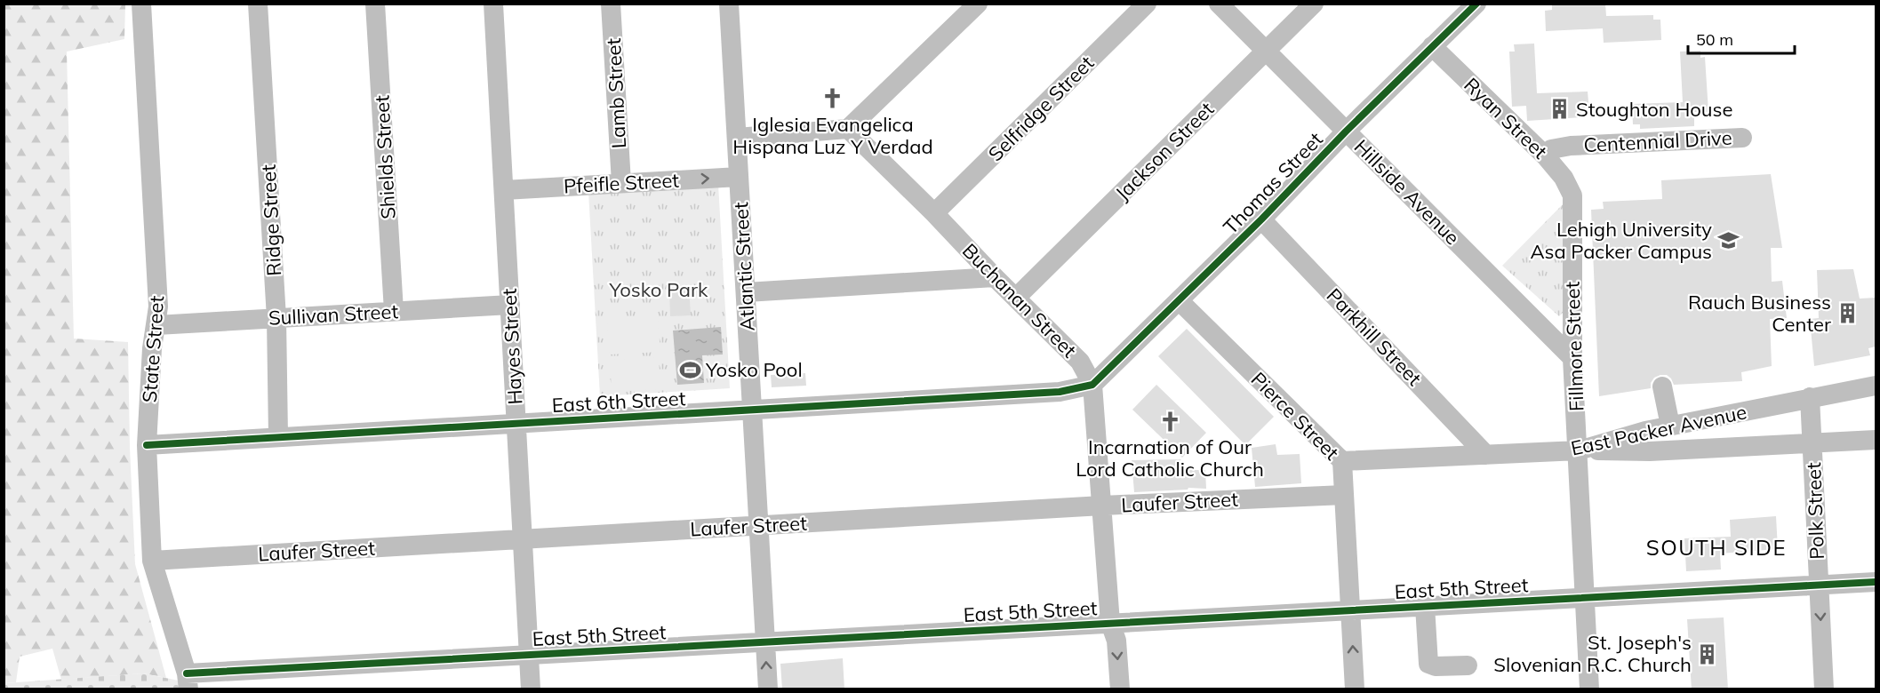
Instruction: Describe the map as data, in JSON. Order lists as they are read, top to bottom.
{
  "streets": {
    "street": [
      "Lamb Street",
      "Selfridge Street",
      "Ryan Street",
      "Centennial Drive",
      "Jackson Street",
      "Shields Street",
      "Pfeifle Street",
      "Thomas Street",
      "Hillside Avenue",
      "Ridge Street",
      "Atlantic Street",
      "Buchanan Street",
      "Sullivan Street",
      "Parkhill Street",
      "Hayes Street",
      "Fillmore Street",
      "State Street",
      "East 6th Street",
      "Pierce Street",
      "East Packer Avenue",
      "Laufer Street",
      "Polk Street",
      "East 5th Street"
    ]
  },
  "crossings": [
    ["Lamb Street", "Pfeifle Street"],
    ["Selfridge Street", "Buchanan Street"],
    ["Ryan Street", "Centennial Drive"],
    ["Ryan Street", "Thomas Street"],
    ["Ryan Street", "Fillmore Street"],
    ["Jackson Street", "Hillside Avenue"],
    ["Jackson Street", "Buchanan Street"],
    ["Shields Street", "Sullivan Street"],
    ["Pfeifle Street", "Atlantic Street"],
    ["Pfeifle Street", "Hayes Street"],
    ["Thomas Street", "Hillside Avenue"],
    ["Thomas Street", "Buchanan Street"],
    ["Thomas Street", "Parkhill Street"],
    ["Thomas Street", "East 6th Street"],
    ["Thomas Street", "Pierce Street"],
    ["Hillside Avenue", "Fillmore Street"],
    ["Ridge Street", "Sullivan Street"],
    ["Ridge Street", "East 6th Street"],
    ["Atlantic Street", "East 6th Street"],
    ["Atlantic Street", "Laufer Street"],
    ["Atlantic Street", "East 5th Street"],
    ["Buchanan Street", "East 6th Street"],
    ["Buchanan Street", "Laufer Street"],
    ["Buchanan Street", "East 5th Street"],
    ["Sullivan Street", "Hayes Street"],
    ["Sullivan Street", "State Street"],
    ["Parkhill Street", "East Packer Avenue"],
    ["Hayes Street", "East 6th Street"],
    ["Hayes Street", "Laufer Street"],
    ["Hayes Street", "East 5th Street"],
    ["Fillmore Street", "East Packer Avenue"],
    ["Fillmore Street", "East 5th Street"],
    ["State Street", "East 6th Street"],
    ["State Street", "Laufer Street"],
    ["State Street", "East 5th Street"],
    ["Pierce Street", "East Packer Avenue"],
    ["Pierce Street", "Laufer Street"],
    ["Pierce Street", "East 5th Street"],
    ["East Packer Avenue", "Polk Street"],
    ["Polk Street", "East 5th Street"]
  ],
  "one_way": ["Pfeifle Street", "Polk Street"],
  "districts": ["SOUTH SIDE"],
  "parks": ["Yosko Park"],
  "places": {
    "church": ["Iglesia Evangelica Hispana Luz Y Verdad", "Incarnation of Our Lord Catholic Church"],
    "building": ["Stoughton House", "Rauch Business Center", "St. Joseph's Slovenian R.C. Church"],
    "school or university": ["Lehigh University Asa Packer Campus"],
    "sports": ["Yosko Pool"]
  },
  "scale_bar": "50 m"
}
